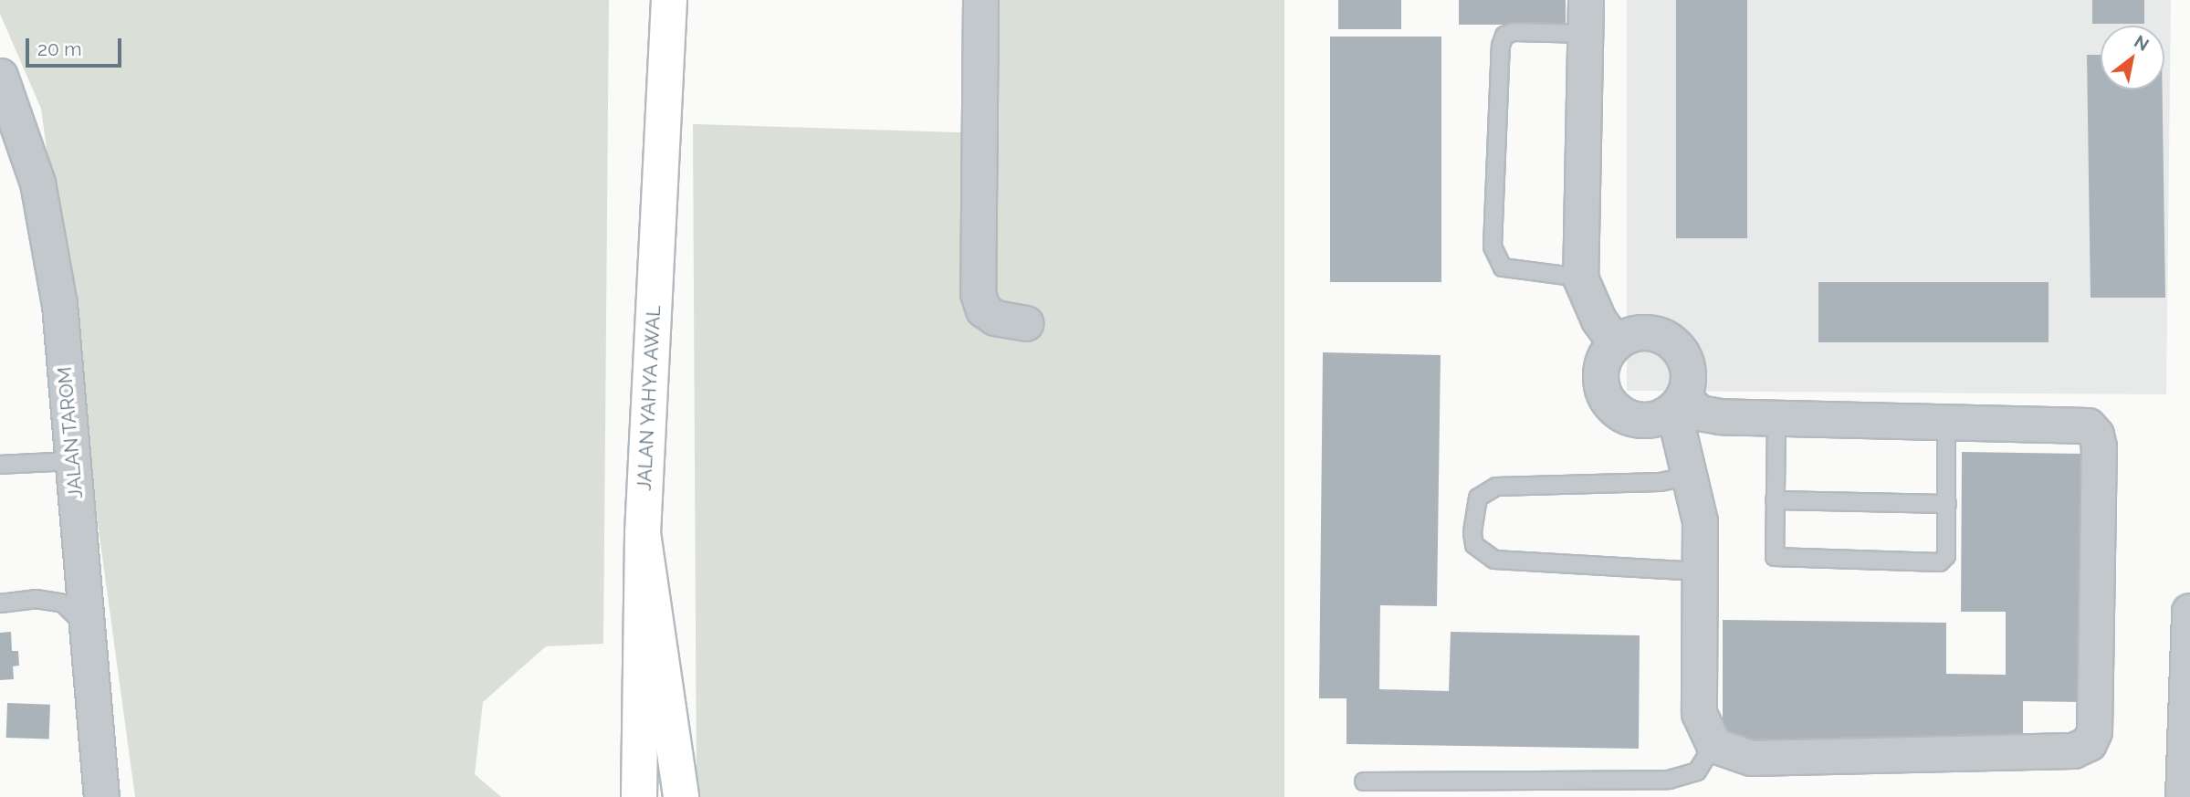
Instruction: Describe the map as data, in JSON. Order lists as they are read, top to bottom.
{
  "streets": {
    "main road": ["JALAN YAHYA AWAL"],
    "street": ["JALAN TAROM"]
  },
  "scale_bar": "20 m",
  "north": "top right"
}
